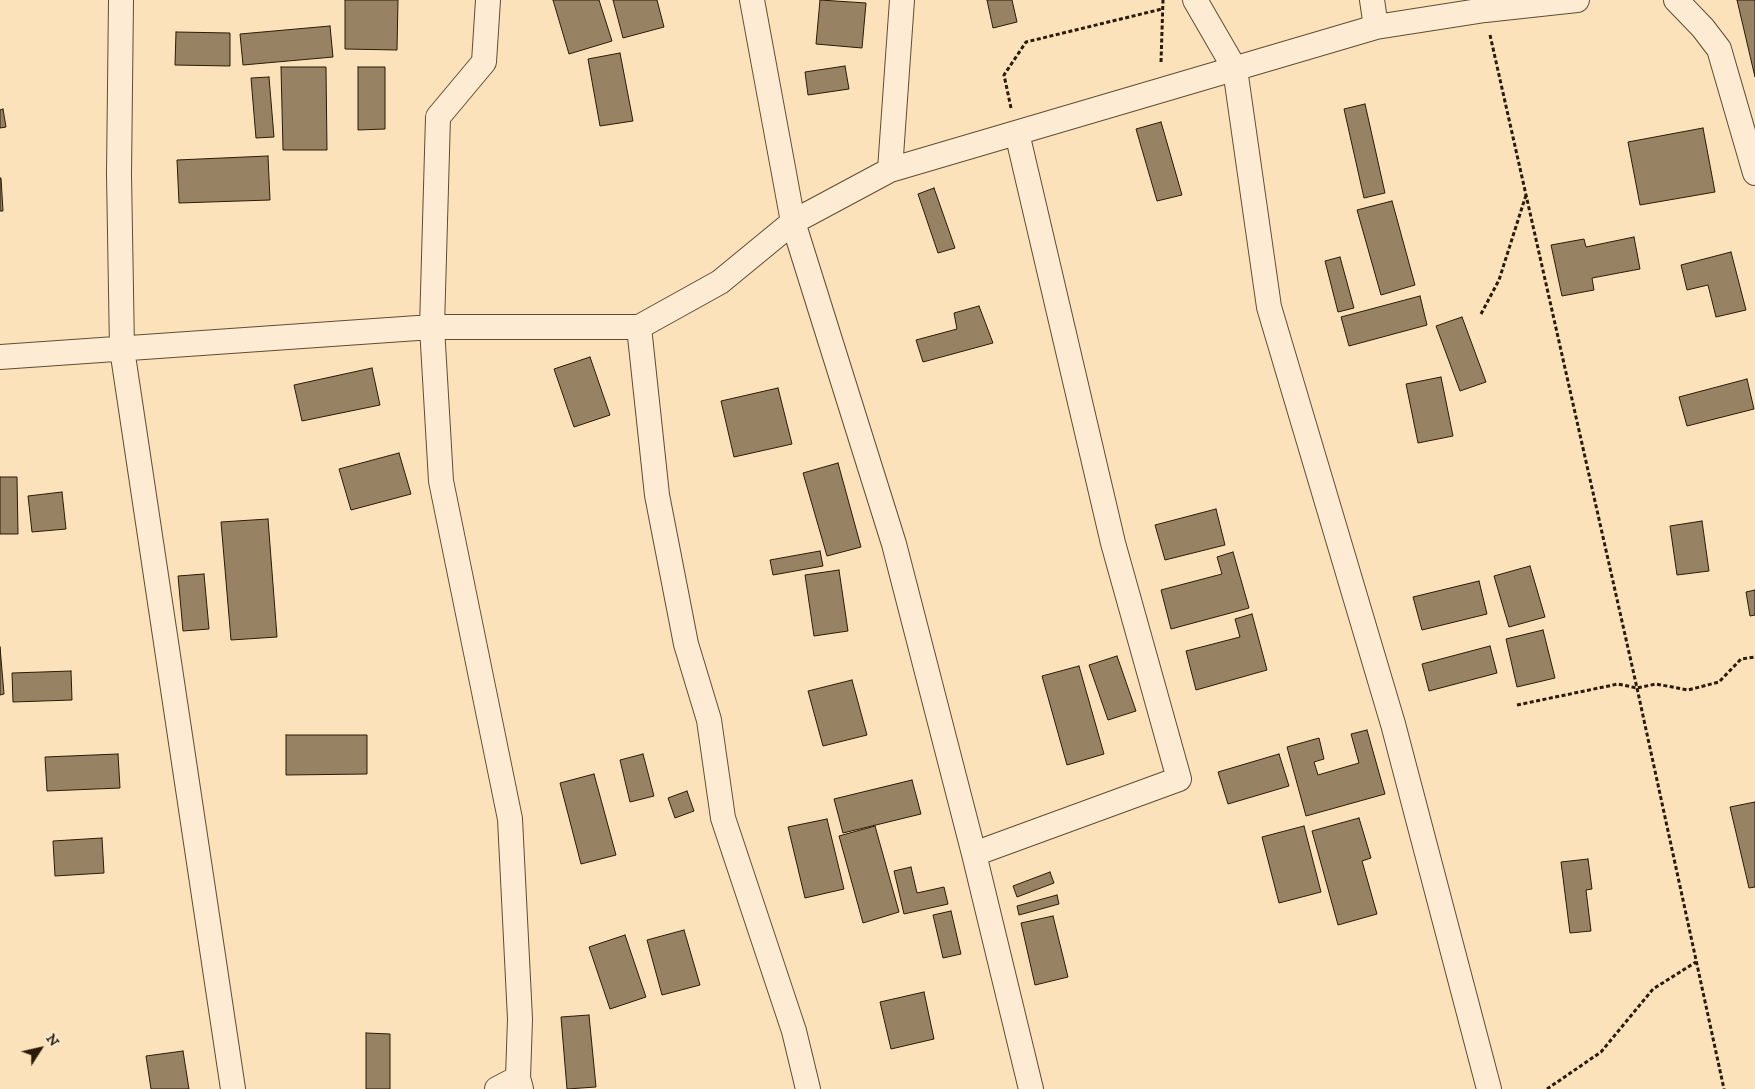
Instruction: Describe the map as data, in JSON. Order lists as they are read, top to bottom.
{
  "north": "top right"
}
